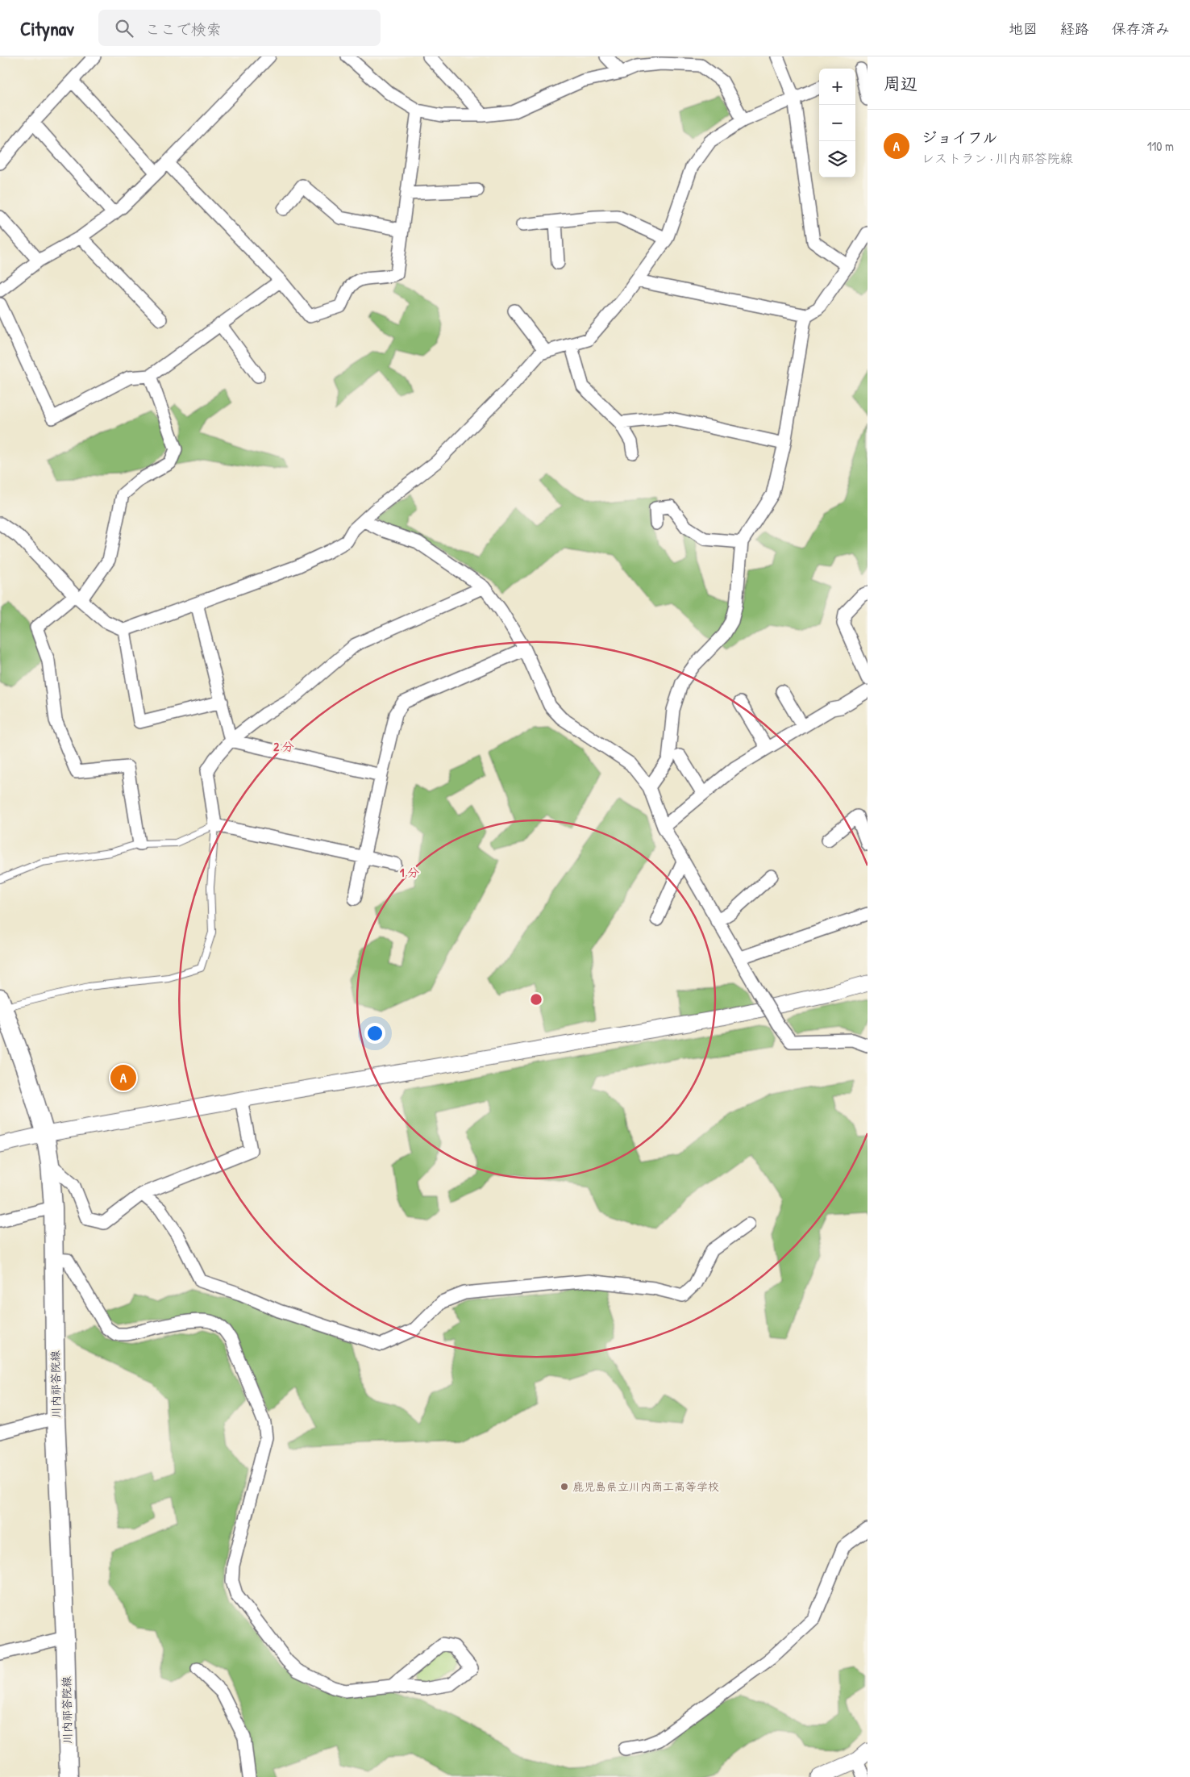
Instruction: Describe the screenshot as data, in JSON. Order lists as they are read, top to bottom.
{
  "streets": {
    "main road": ["川内祁答院線"]
  },
  "places": ["鹿児島県立川内商工高等学校"],
  "page": {
    "header": "Citynav",
    "search": "ここで検索",
    "nav": ["地図", "経路", "保存済み"],
    "heading": "周辺",
    "map_buttons": ["+", "−"],
    "list": [
      {
        "mark": "A",
        "name": "ジョイフル",
        "note": "レストラン · 川内祁答院線",
        "value": "110 m"
      }
    ],
    "pins": "A"
  },
  "rings": ["2 分", "1 分"]
}
